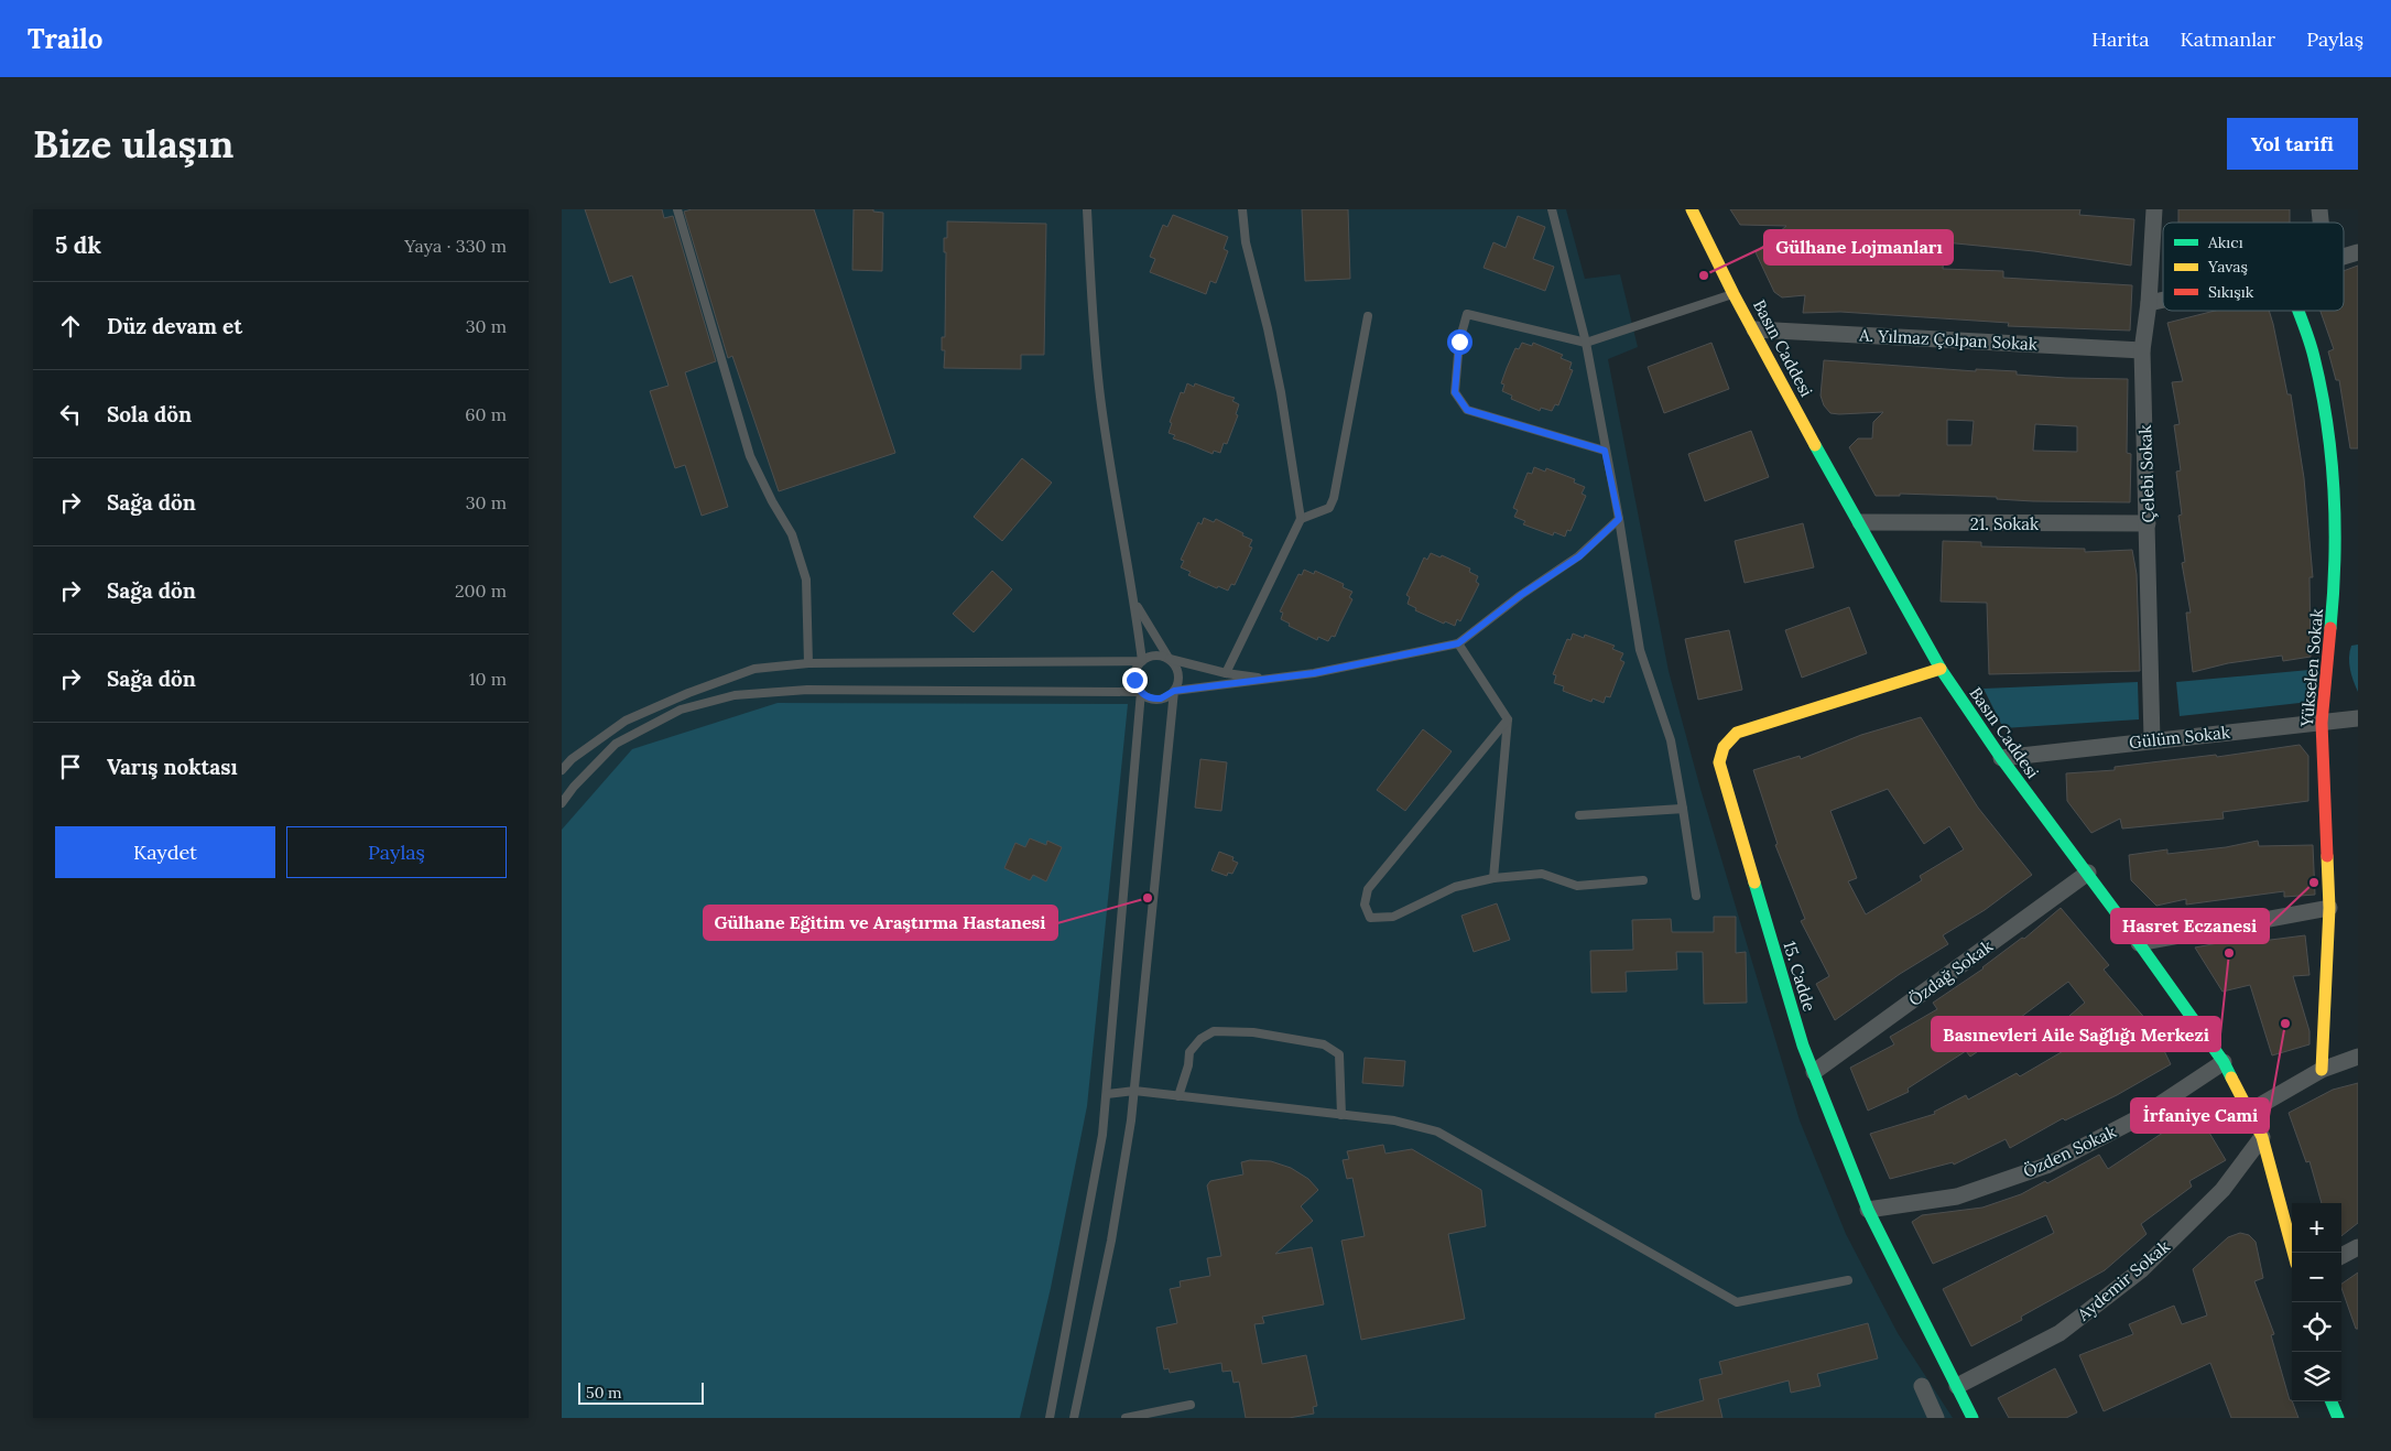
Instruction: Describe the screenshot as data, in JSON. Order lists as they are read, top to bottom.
{
  "streets": {
    "street": [
      "A. Yılmaz Çolpan Sokak",
      "Basın Caddesi",
      "Çelebi Sokak",
      "21. Sokak",
      "Yükselen Sokak",
      "Gülüm Sokak",
      "Özdağ Sokak",
      "15. Cadde",
      "Özden Sokak",
      "Aydemir Sokak"
    ]
  },
  "crossings": [
    ["A. Yılmaz Çolpan Sokak", "Basın Caddesi"],
    ["A. Yılmaz Çolpan Sokak", "Çelebi Sokak"],
    ["Basın Caddesi", "21. Sokak"],
    ["Basın Caddesi", "Gülüm Sokak"],
    ["Basın Caddesi", "Özdağ Sokak"],
    ["Basın Caddesi", "15. Cadde"],
    ["Basın Caddesi", "Özden Sokak"],
    ["Basın Caddesi", "Aydemir Sokak"],
    ["Çelebi Sokak", "21. Sokak"],
    ["Çelebi Sokak", "Gülüm Sokak"],
    ["Yükselen Sokak", "Gülüm Sokak"],
    ["Özdağ Sokak", "15. Cadde"],
    ["15. Cadde", "Özden Sokak"],
    ["15. Cadde", "Aydemir Sokak"]
  ],
  "places": [
    "Gülhane Lojmanları",
    "Hasret Eczanesi",
    "Gülhane Eğitim ve Araştırma Hastanesi",
    "Basınevleri Aile Sağlığı Merkezi",
    "İrfaniye Cami"
  ],
  "legend": ["Akıcı", "Yavaş", "Sıkışık"],
  "scale_bar": "50 m",
  "page": {
    "header": "Trailo",
    "nav": ["Harita", "Katmanlar", "Paylaş"],
    "buttons": [
      "Yol tarifi",
      ["Kaydet", "Paylaş"]
    ],
    "title": "Bize ulaşın",
    "heading": ["5 dk", "Yaya · 330 m"],
    "list": [
      ["Düz devam et", "30 m"],
      ["Sola dön", "60 m"],
      ["Sağa dön", "30 m"],
      ["Sağa dön", "200 m"],
      ["Sağa dön", "10 m"],
      "Varış noktası"
    ],
    "map_buttons": ["+", "−"],
    "scale": "50 m"
  }
}
